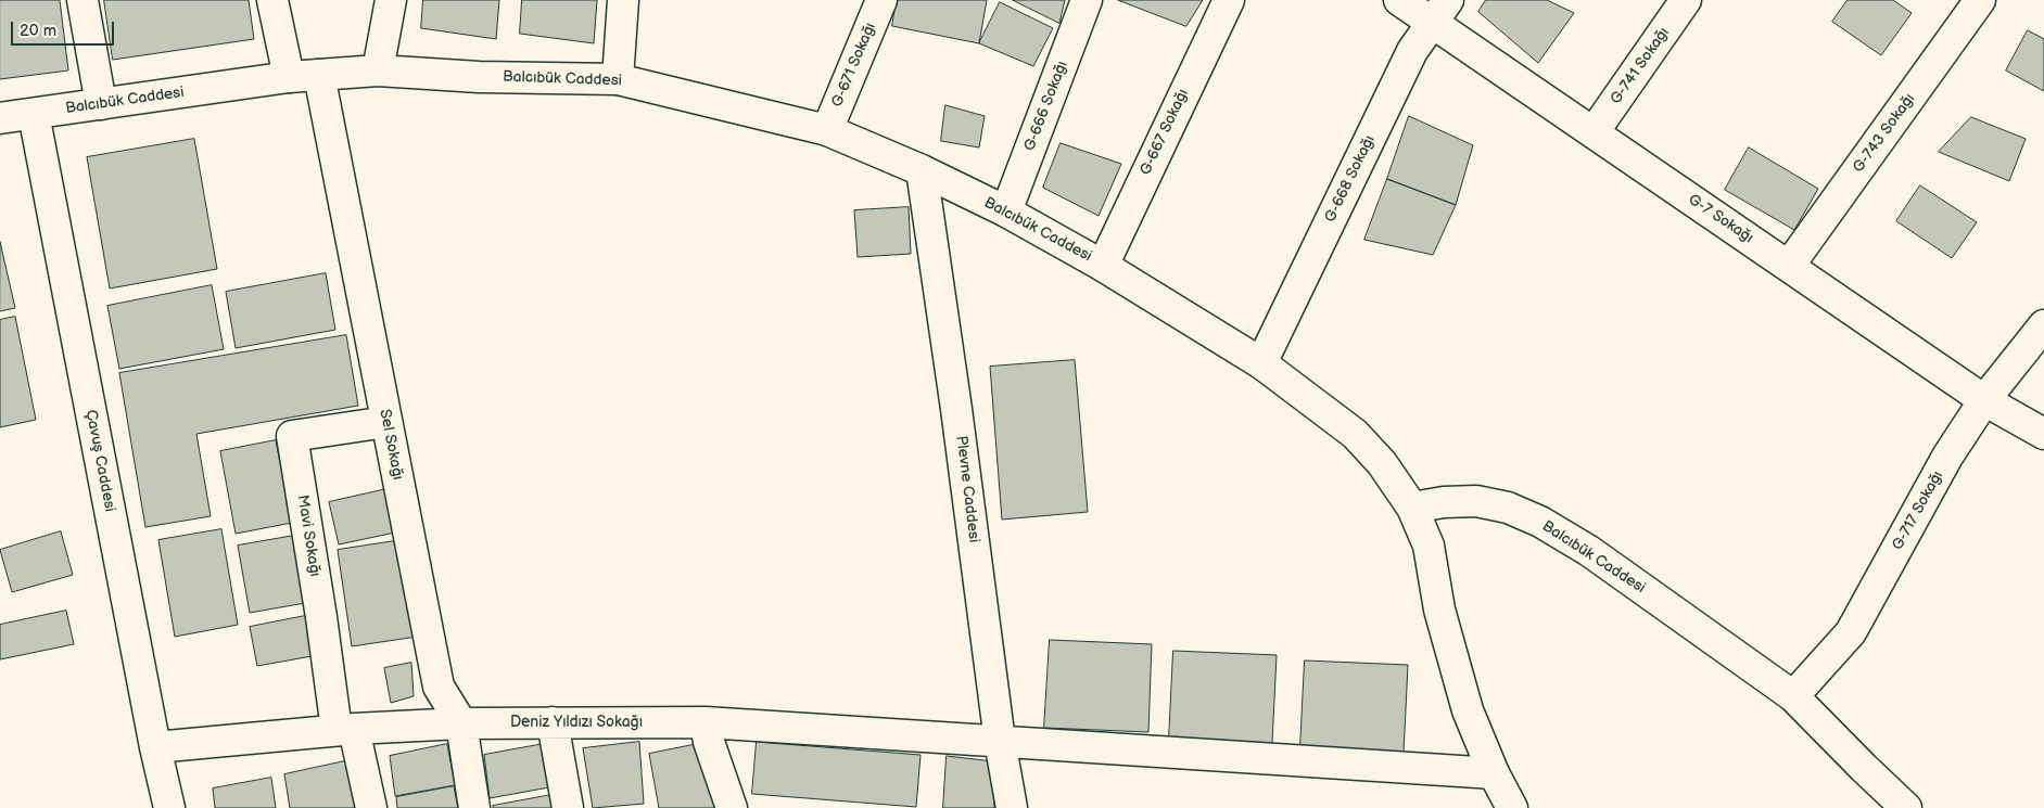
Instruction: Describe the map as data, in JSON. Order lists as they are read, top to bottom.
{
  "streets": {
    "street": [
      "G-671 Sokağı",
      "G-741 Sokağı",
      "Balcıbük Caddesi",
      "G-666 Sokağı",
      "G-667 Sokağı",
      "G-743 Sokağı",
      "G-668 Sokağı",
      "G-7 Sokağı",
      "Sel Sokağı",
      "Çavuş Caddesi",
      "Plevne Caddesi",
      "G-717 Sokağı",
      "Mavi Sokağı",
      "Deniz Yıldızı Sokağı"
    ]
  },
  "crossings": [
    ["G-671 Sokağı", "Balcıbük Caddesi"],
    ["G-741 Sokağı", "G-7 Sokağı"],
    ["Balcıbük Caddesi", "G-666 Sokağı"],
    ["Balcıbük Caddesi", "G-667 Sokağı"],
    ["Balcıbük Caddesi", "G-668 Sokağı"],
    ["Balcıbük Caddesi", "Sel Sokağı"],
    ["Balcıbük Caddesi", "Çavuş Caddesi"],
    ["Balcıbük Caddesi", "Plevne Caddesi"],
    ["Balcıbük Caddesi", "G-717 Sokağı"],
    ["G-743 Sokağı", "G-7 Sokağı"],
    ["G-668 Sokağı", "G-7 Sokağı"],
    ["G-7 Sokağı", "G-717 Sokağı"],
    ["Sel Sokağı", "Mavi Sokağı"],
    ["Sel Sokağı", "Deniz Yıldızı Sokağı"],
    ["Çavuş Caddesi", "Deniz Yıldızı Sokağı"],
    ["Plevne Caddesi", "Deniz Yıldızı Sokağı"],
    ["Mavi Sokağı", "Deniz Yıldızı Sokağı"]
  ],
  "scale_bar": "20 m"
}
